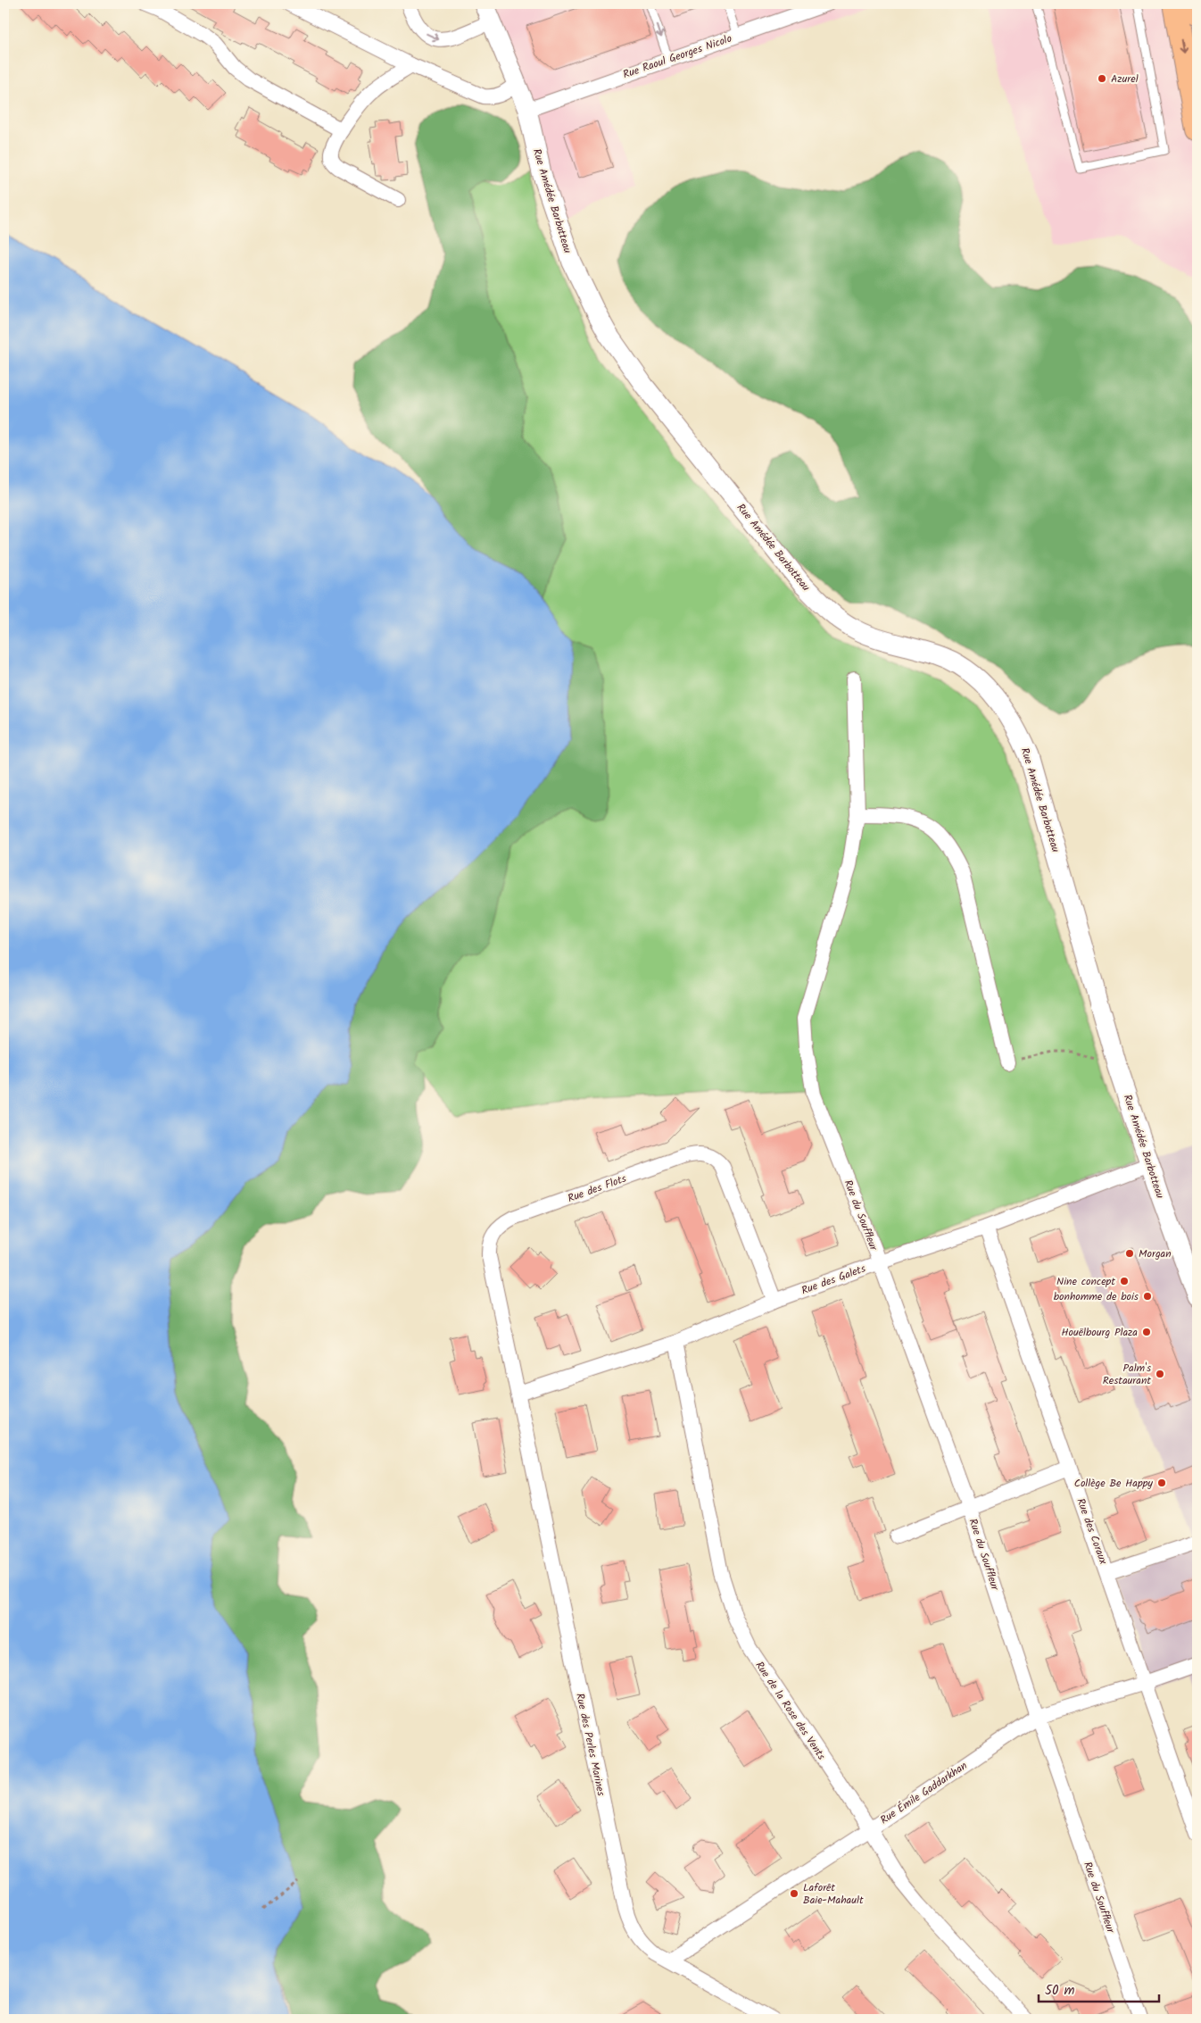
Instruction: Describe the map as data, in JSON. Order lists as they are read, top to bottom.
{
  "streets": {
    "street": [
      "Rue Raoul Georges Nicolo",
      "Rue Amédée Barbotteau",
      "Rue des Flots",
      "Rue du Souffleur",
      "Rue des Galets",
      "Rue des Coraux",
      "Rue de la Rose des Vents",
      "Rue des Perles Marines",
      "Rue Émile Gaddarkhan"
    ]
  },
  "crossings": [
    ["Rue Raoul Georges Nicolo", "Rue Amédée Barbotteau"],
    ["Rue Amédée Barbotteau", "Rue des Galets"],
    ["Rue des Flots", "Rue des Galets"],
    ["Rue des Flots", "Rue des Perles Marines"],
    ["Rue du Souffleur", "Rue des Galets"],
    ["Rue du Souffleur", "Rue Émile Gaddarkhan"],
    ["Rue des Galets", "Rue des Coraux"],
    ["Rue des Galets", "Rue de la Rose des Vents"],
    ["Rue des Galets", "Rue des Perles Marines"],
    ["Rue des Coraux", "Rue Émile Gaddarkhan"],
    ["Rue de la Rose des Vents", "Rue Émile Gaddarkhan"],
    ["Rue des Perles Marines", "Rue Émile Gaddarkhan"]
  ],
  "places": [
    "Azurel",
    "Morgan",
    "Nine concept",
    "bonhomme de bois",
    "Houëlbourg Plaza",
    "Palm's Restaurant",
    "Collège Be Happy",
    "Laforêt Baie-Mahault"
  ],
  "scale_bar": "50 m"
}
